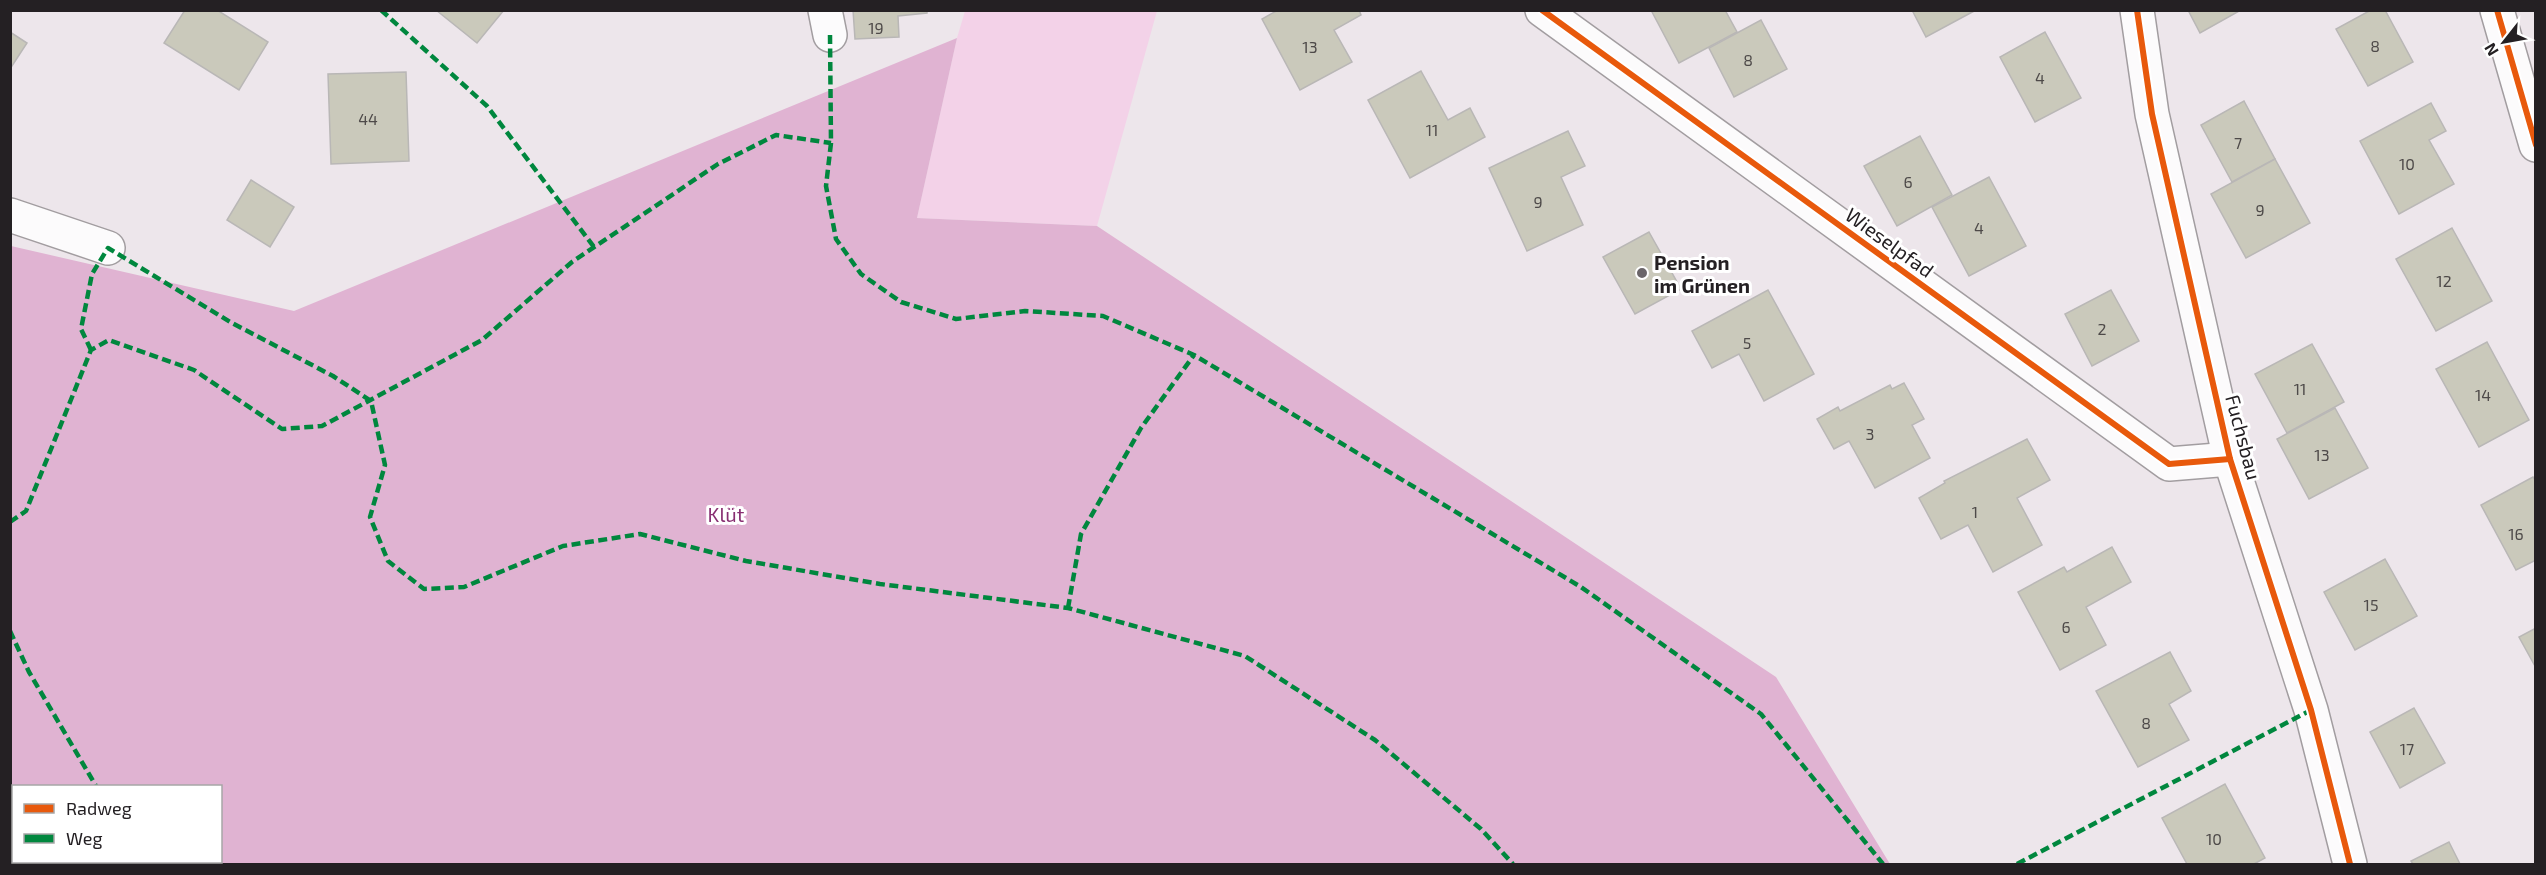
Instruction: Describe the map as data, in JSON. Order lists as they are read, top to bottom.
{
  "streets": {
    "street": ["Wieselpfad", "Fuchsbau"]
  },
  "crossings": [
    ["Wieselpfad", "Fuchsbau"]
  ],
  "parks": ["Klüt"],
  "places": ["Pension im Grünen"],
  "house_numbers": [
    "19",
    "8",
    "13",
    "8",
    "4",
    "44",
    "11",
    "7",
    "10",
    "6",
    "9",
    "9",
    "4",
    "12",
    "2",
    "5",
    "11",
    "14",
    "3",
    "13",
    "1",
    "16",
    "15",
    "6",
    "8",
    "17",
    "10"
  ],
  "legend": ["Radweg", "Weg"],
  "north": "bottom left"
}
